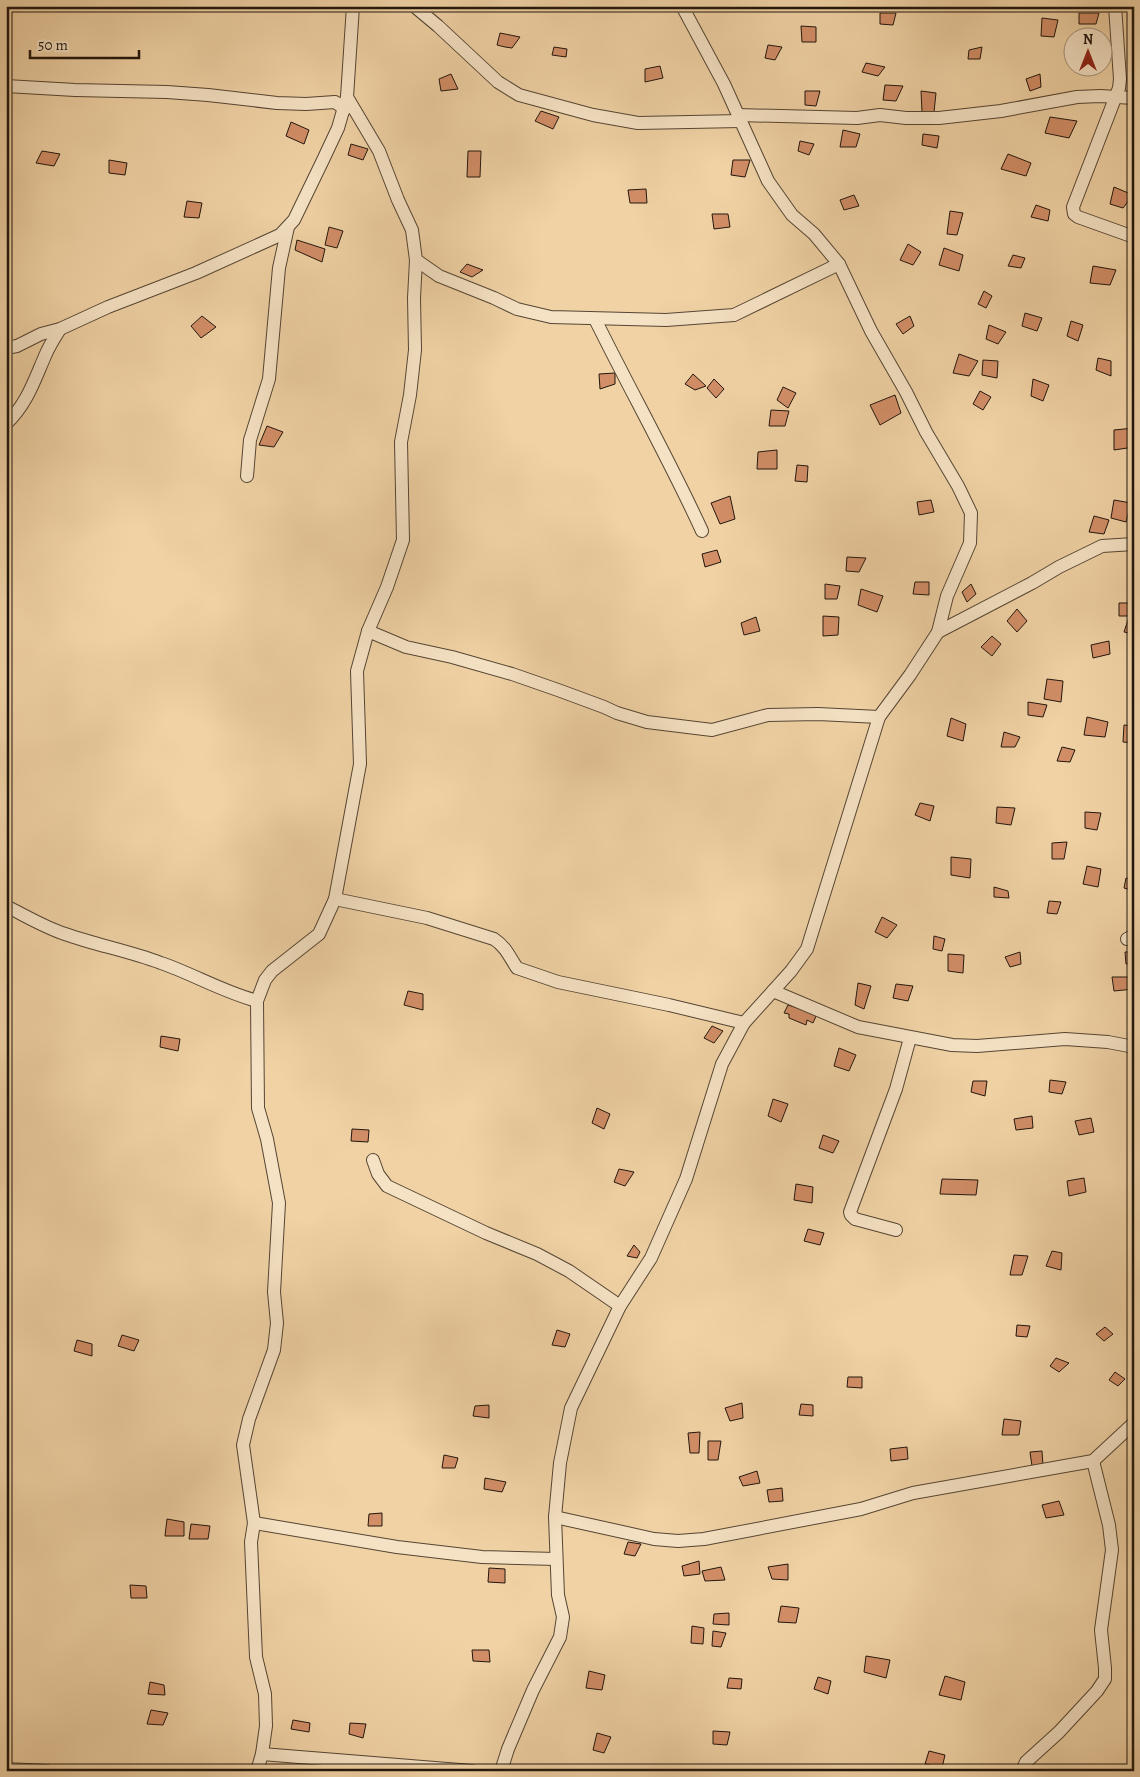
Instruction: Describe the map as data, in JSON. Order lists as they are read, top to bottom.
{
  "scale_bar": "50 m",
  "north": "top"
}
